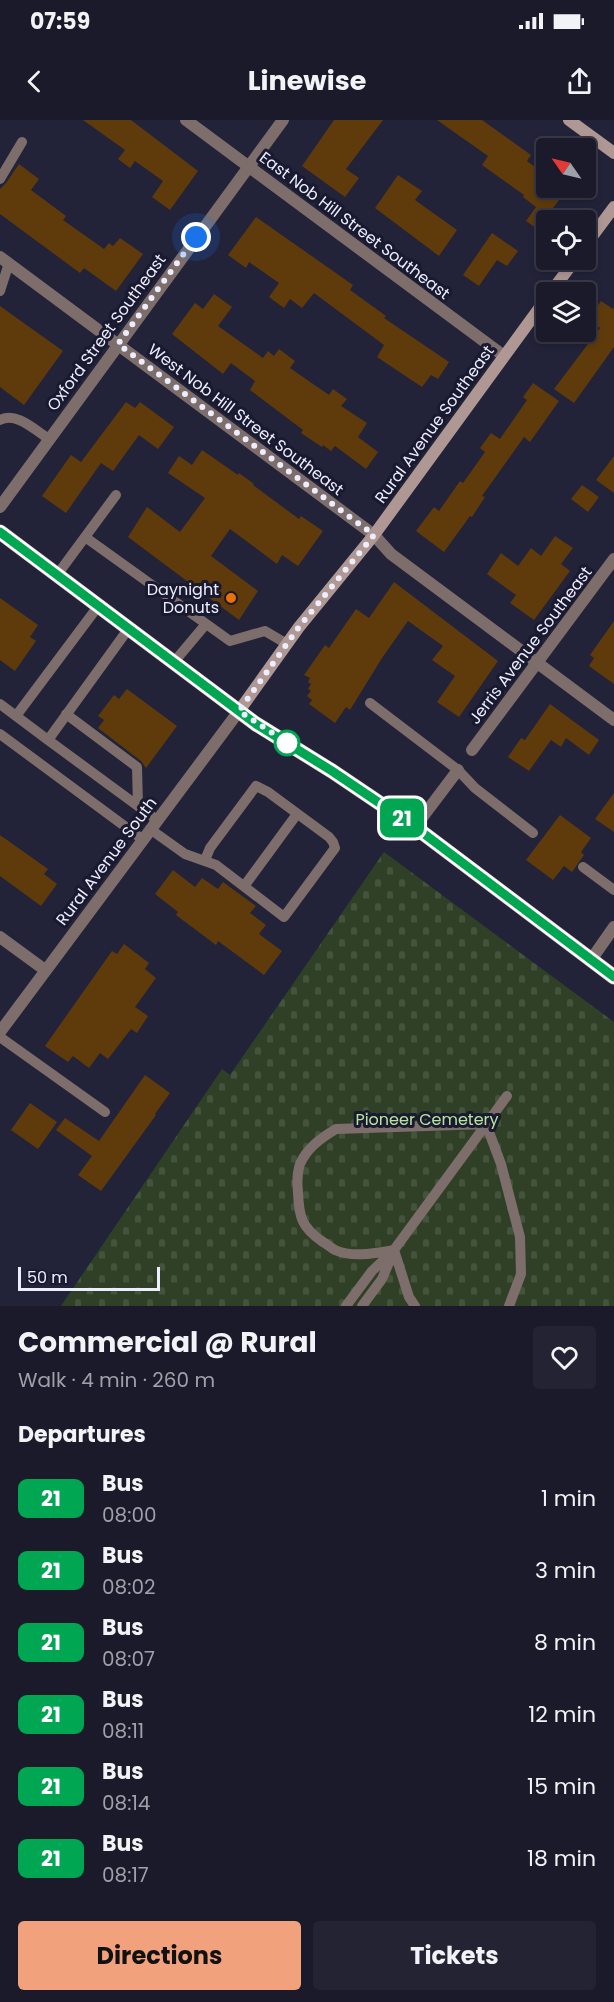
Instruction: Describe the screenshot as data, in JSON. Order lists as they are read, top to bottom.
{
  "streets": {
    "street": [
      "East Nob Hill Street Southeast",
      "Oxford Street Southeast",
      "West Nob Hill Street Southeast",
      "Rural Avenue Southeast",
      "Jerris Avenue Southeast",
      "Rural Avenue South"
    ]
  },
  "crossings": [
    ["East Nob Hill Street Southeast", "Oxford Street Southeast"],
    ["East Nob Hill Street Southeast", "Rural Avenue Southeast"],
    ["Oxford Street Southeast", "West Nob Hill Street Southeast"],
    ["West Nob Hill Street Southeast", "Rural Avenue Southeast"],
    ["West Nob Hill Street Southeast", "Jerris Avenue Southeast"],
    ["Rural Avenue Southeast", "Rural Avenue South"]
  ],
  "parks": ["Pioneer Cemetery"],
  "places": ["Daynight Donuts"],
  "lines": ["bus line 21"],
  "scale_bar": "50 m",
  "north": "top left",
  "page": {
    "status": "07:59",
    "header": "Linewise",
    "on_map": "21",
    "scale": "50 m",
    "heading": [
      ["Commercial @ Rural", "Walk · 4 min · 260 m"],
      "Departures"
    ],
    "list": [
      {
        "mark": "21",
        "name": "Bus",
        "note": "08:00",
        "value": "1 min"
      },
      {
        "mark": "21",
        "name": "Bus",
        "note": "08:02",
        "value": "3 min"
      },
      {
        "mark": "21",
        "name": "Bus",
        "note": "08:07",
        "value": "8 min"
      },
      {
        "mark": "21",
        "name": "Bus",
        "note": "08:11",
        "value": "12 min"
      },
      {
        "mark": "21",
        "name": "Bus",
        "note": "08:14",
        "value": "15 min"
      },
      {
        "mark": "21",
        "name": "Bus",
        "note": "08:17",
        "value": "18 min"
      }
    ],
    "buttons": ["Directions", "Tickets"]
  }
}
